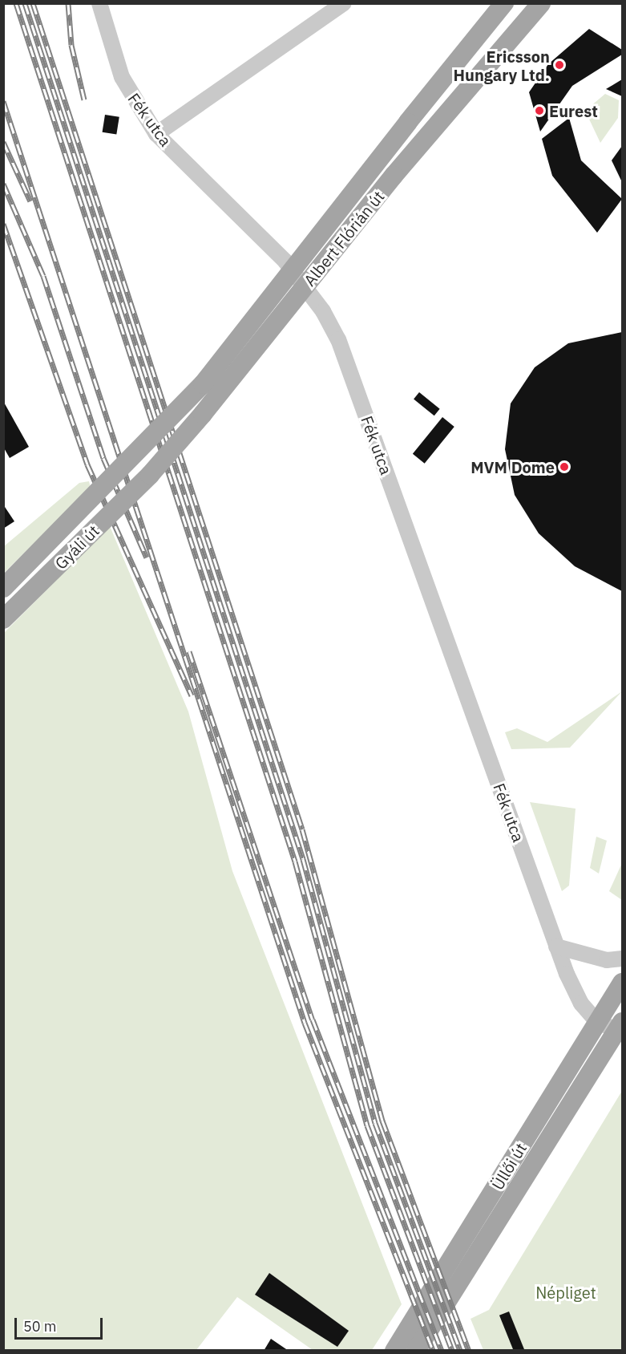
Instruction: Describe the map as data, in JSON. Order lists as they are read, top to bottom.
{
  "streets": {
    "main road": ["Albert Flórián út", "Gyáli út", "Üllői út"],
    "street": ["Fék utca"]
  },
  "crossings": [
    ["Fék utca", "Üllői út"],
    ["Albert Flórián út", "Gyáli út"]
  ],
  "parks": ["Népliget"],
  "places": ["Ericsson Hungary Ltd.", "Eurest", "MVM Dome"],
  "scale_bar": "50 m"
}
